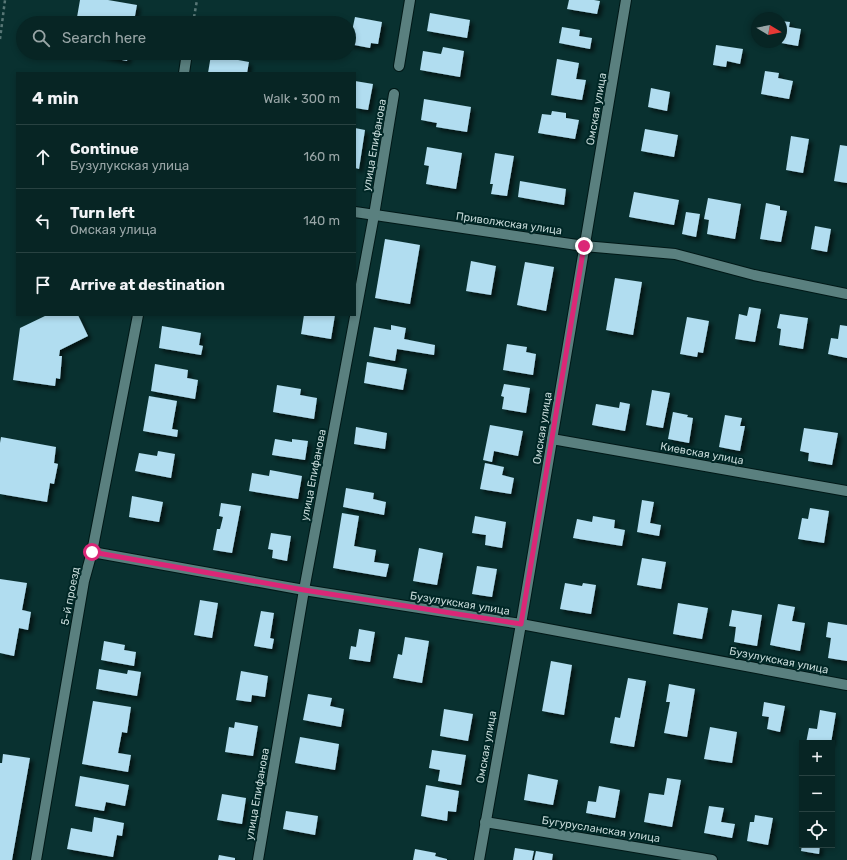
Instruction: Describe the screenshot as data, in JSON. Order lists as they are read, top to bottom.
{
  "streets": {
    "street": [
      "Омская улица",
      "улица Епифанова",
      "Приволжская улица",
      "Киевская улица",
      "5-й проезд",
      "Бузулукская улица",
      "Бугурусланская улица"
    ]
  },
  "crossings": [
    ["Омская улица", "Приволжская улица"],
    ["Омская улица", "Киевская улица"],
    ["Омская улица", "Бузулукская улица"],
    ["Омская улица", "Бугурусланская улица"],
    ["улица Епифанова", "Приволжская улица"],
    ["улица Епифанова", "Бузулукская улица"],
    ["5-й проезд", "Бузулукская улица"]
  ],
  "north": "right",
  "page": {
    "search": "Search here",
    "heading": ["4 min", "Walk · 300 m"],
    "list": [
      ["Continue", "Бузулукская улица", "160 m"],
      ["Turn left", "Омская улица", "140 m"],
      "Arrive at destination"
    ],
    "map_buttons": ["+", "−"]
  }
}
